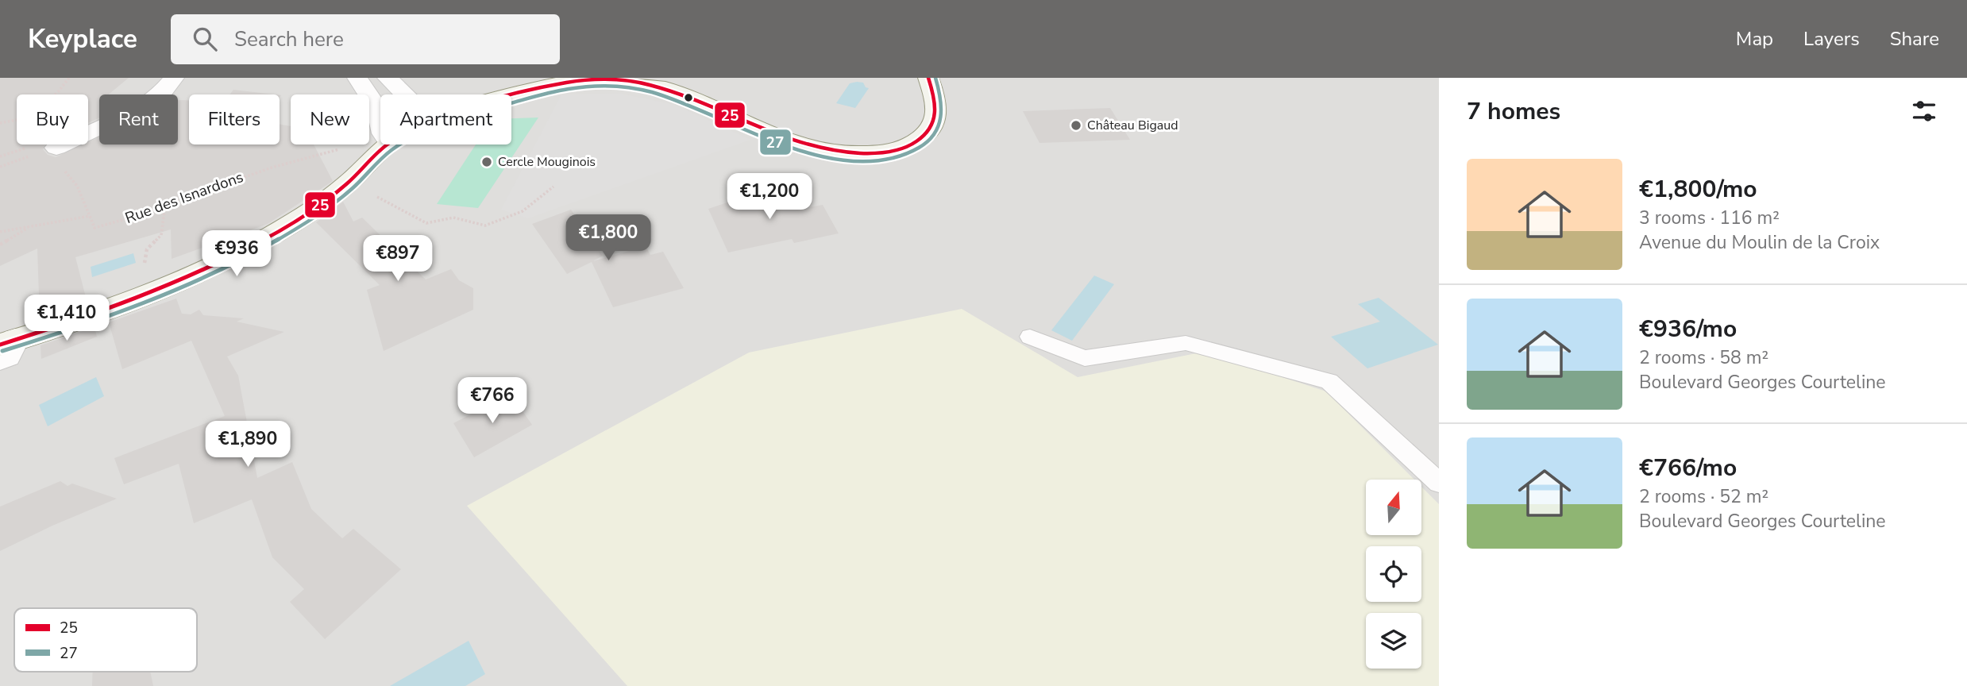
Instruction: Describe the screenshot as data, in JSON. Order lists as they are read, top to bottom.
{
  "streets": {
    "path": ["Rue des Isnardons"]
  },
  "places": ["Château Bigaud", "Cercle Mouginois"],
  "lines": ["transit line 25", "transit line 27"],
  "legend": ["25", "27"],
  "north": "top",
  "page": {
    "header": "Keyplace",
    "search": "Search here",
    "nav": ["Map", "Layers", "Share"],
    "heading": "7 homes",
    "chip": [
      "Buy",
      "Rent",
      "Filters",
      "New",
      "Apartment"
    ],
    "list": [
      {
        "name": "€1,800/mo",
        "note": "3 rooms · 116 m² · Avenue du Moulin de la Croix"
      },
      {
        "name": "€936/mo",
        "note": "2 rooms · 58 m² · Boulevard Georges Courteline"
      },
      {
        "name": "€766/mo",
        "note": "2 rooms · 52 m² · Boulevard Georges Courteline"
      }
    ],
    "price": [
      "€1,200",
      "€1,800",
      "€936",
      "€897",
      "€1,410",
      "€766",
      "€1,890"
    ]
  }
}
